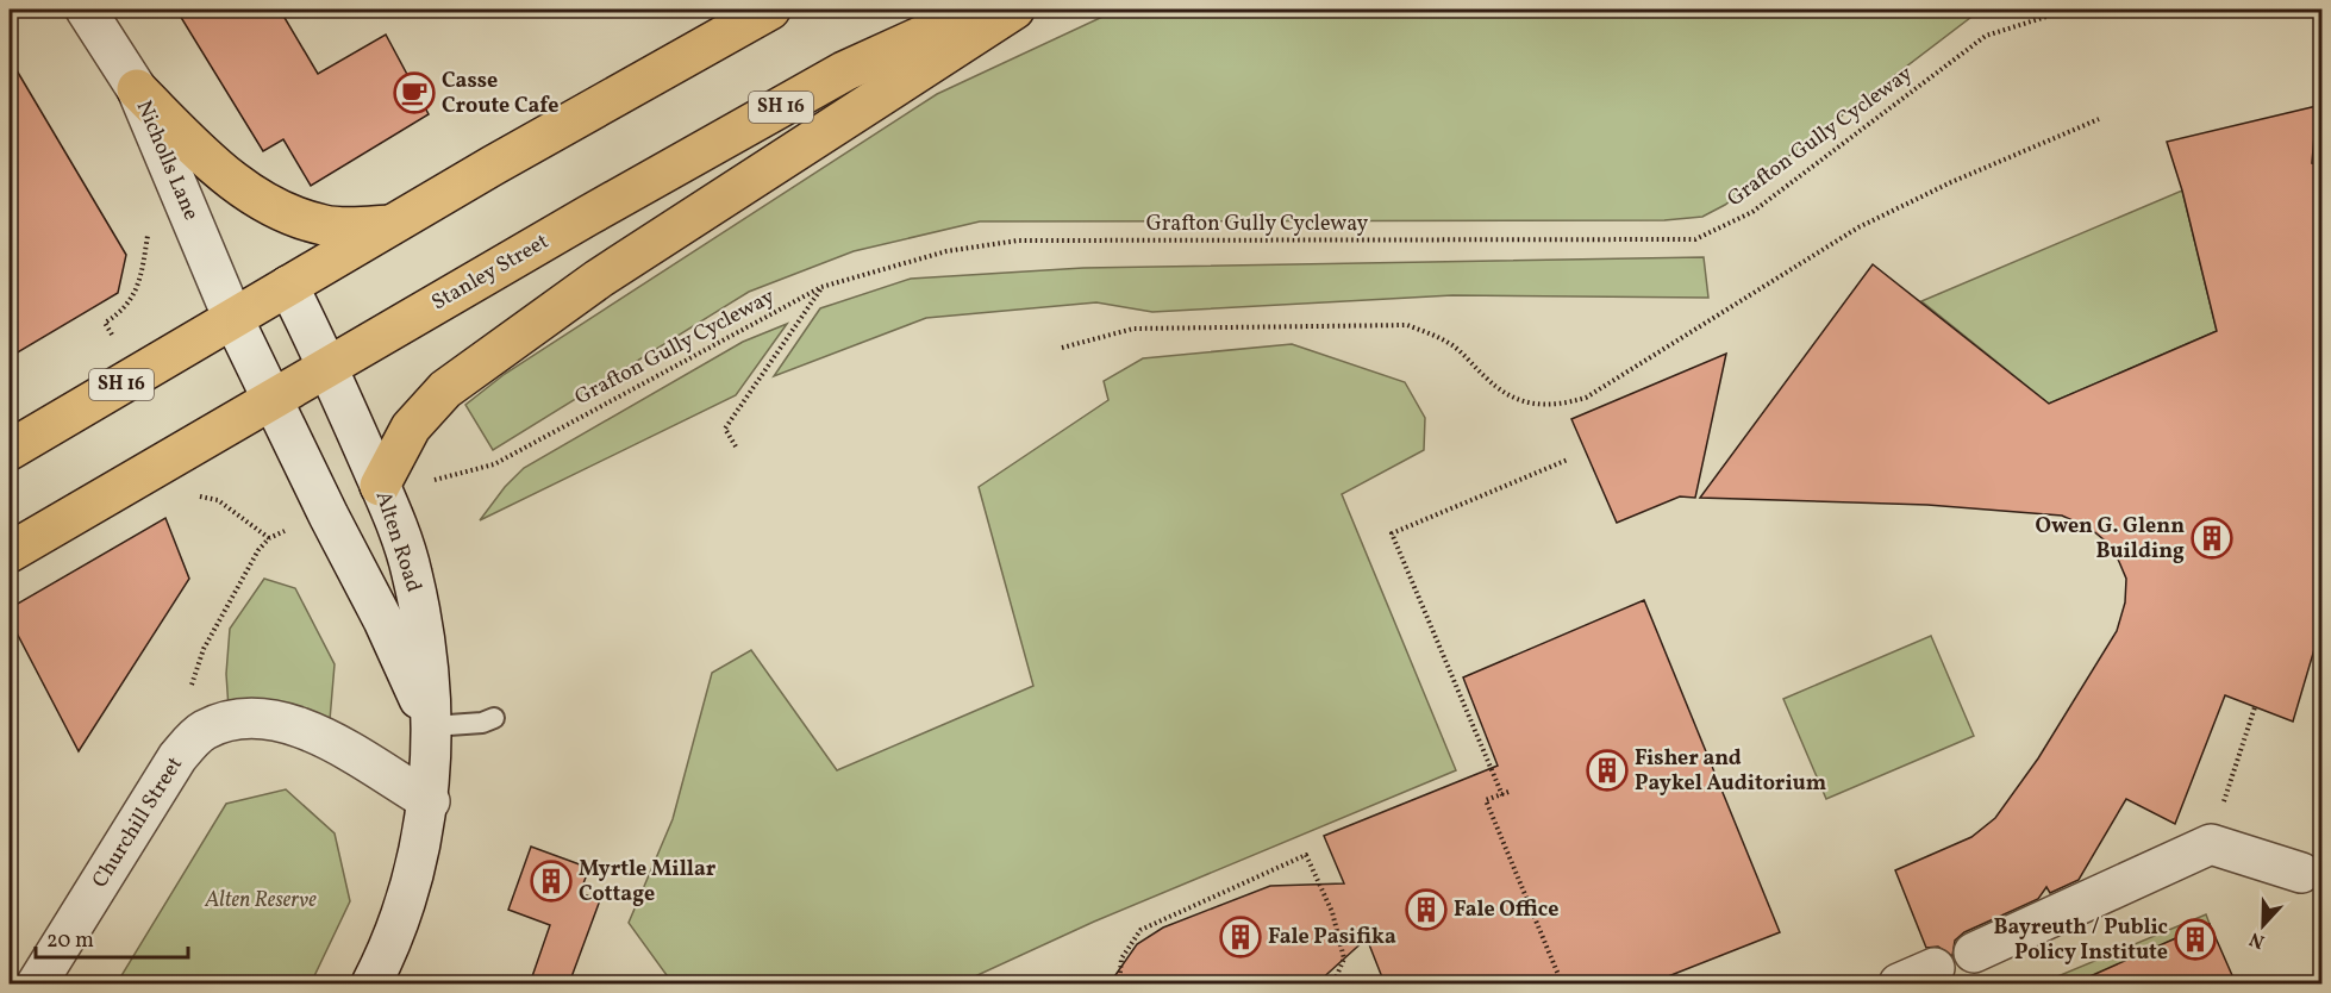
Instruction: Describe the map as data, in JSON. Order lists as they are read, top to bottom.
{
  "streets": {
    "highway": ["SH 16", "Stanley Street"],
    "street": ["Nicholls Lane", "Alten Road", "Churchill Street"],
    "path": ["Grafton Gully Cycleway"]
  },
  "crossings": [
    ["SH 16", "Nicholls Lane"],
    ["SH 16", "Alten Road"],
    ["Nicholls Lane", "Stanley Street"],
    ["Nicholls Lane", "Alten Road"],
    ["Stanley Street", "Alten Road"],
    ["Alten Road", "Churchill Street"]
  ],
  "parks": ["Alten Reserve"],
  "places": {
    "cafe": ["Casse Croute Cafe"],
    "building": [
      "Owen G. Glenn Building",
      "Fisher and Paykel Auditorium",
      "Myrtle Millar Cottage",
      "Fale Office",
      "Fale Pasifika",
      "Bayreuth / Public Policy Institute"
    ]
  },
  "scale_bar": "20 m",
  "north": "bottom"
}
